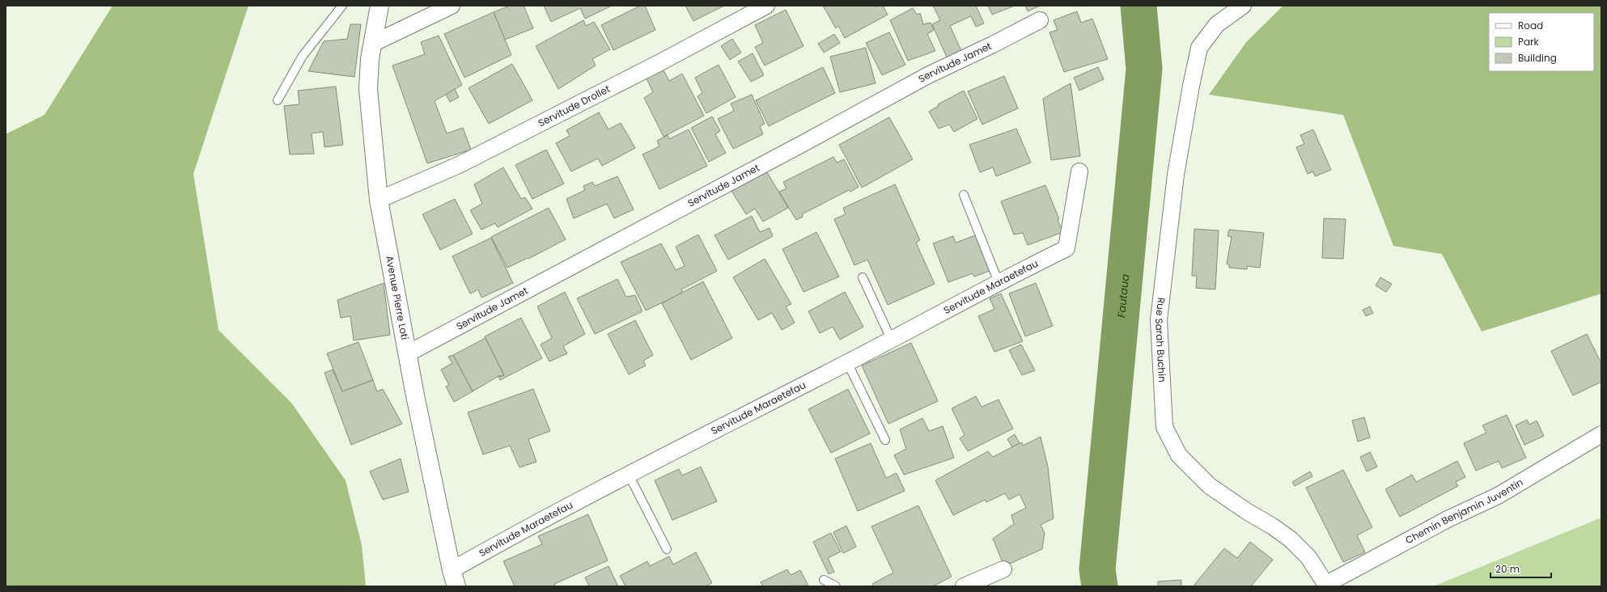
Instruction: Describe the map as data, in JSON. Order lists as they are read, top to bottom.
{
  "streets": {
    "main road": ["Avenue Pierre Loti"],
    "street": [
      "Servitude Jamet",
      "Servitude Drollet",
      "Servitude Maraetefau",
      "Rue Sarah Buchin",
      "Chemin Benjamin Juventin"
    ]
  },
  "crossings": [
    ["Servitude Jamet", "Avenue Pierre Loti"],
    ["Servitude Drollet", "Avenue Pierre Loti"],
    ["Servitude Maraetefau", "Avenue Pierre Loti"],
    ["Rue Sarah Buchin", "Chemin Benjamin Juventin"]
  ],
  "water": ["Fautaua"],
  "legend": ["Road", "Park", "Building"],
  "scale_bar": "20 m"
}
